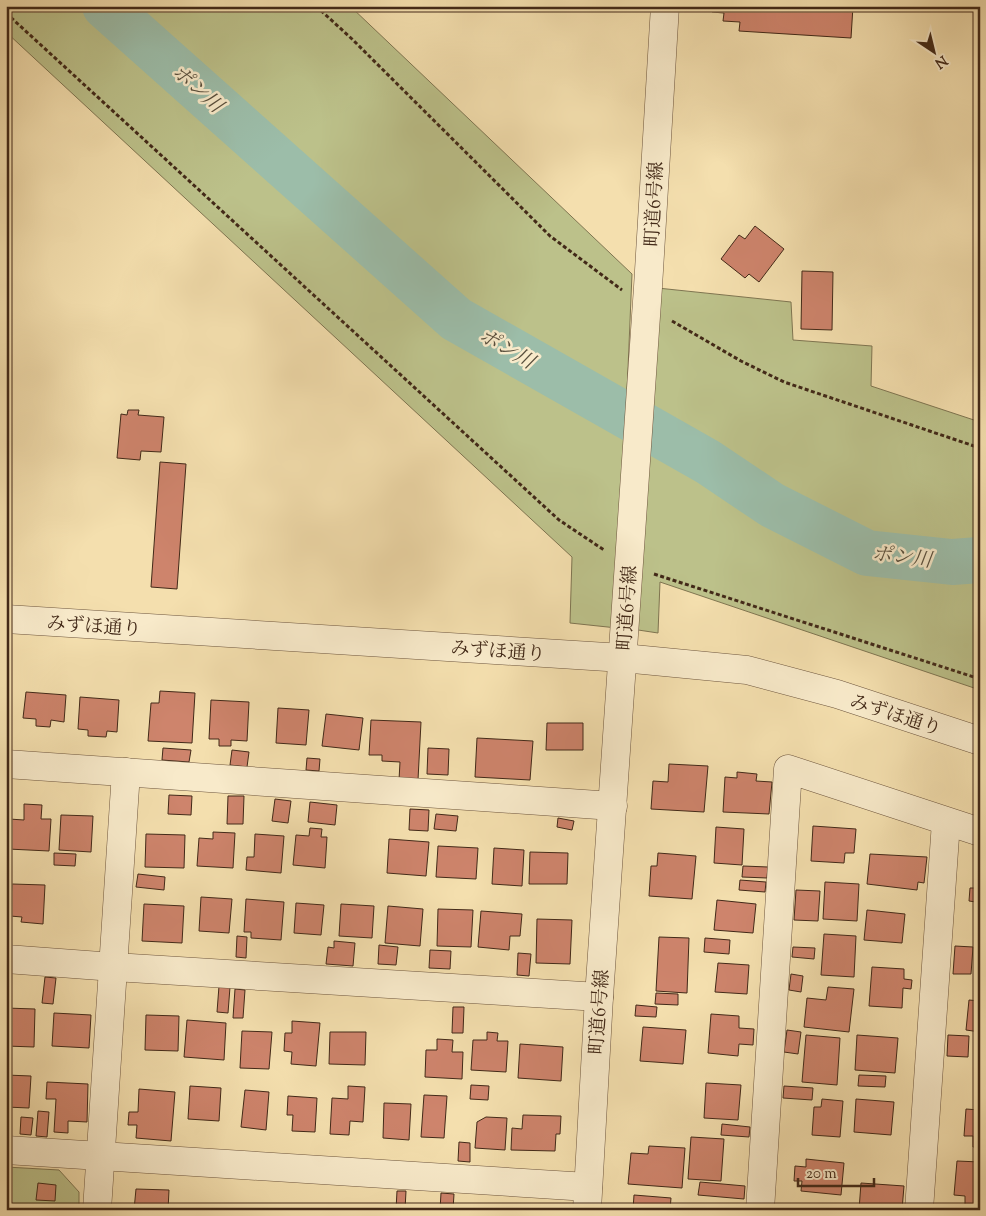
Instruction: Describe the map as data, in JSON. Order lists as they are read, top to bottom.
{
  "streets": {
    "street": ["町道6号線", "みずほ通り"]
  },
  "crossings": [
    ["町道6号線", "みずほ通り"]
  ],
  "water": ["ポン川"],
  "scale_bar": "20 m",
  "north": "bottom right"
}
